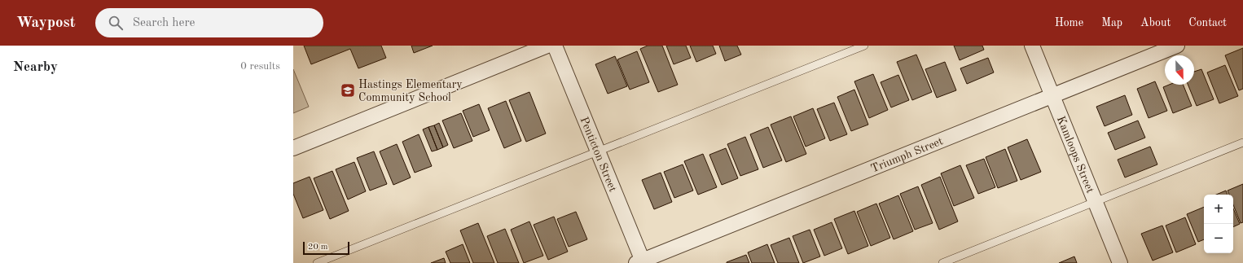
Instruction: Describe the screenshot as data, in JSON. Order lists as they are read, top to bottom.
{
  "streets": {
    "street": ["Penticton Street", "Triumph Street", "Kamloops Street"]
  },
  "crossings": [
    ["Penticton Street", "Triumph Street"],
    ["Triumph Street", "Kamloops Street"]
  ],
  "places": {
    "school or university": ["Hastings Elementary Community School"]
  },
  "scale_bar": "20 m",
  "north": "bottom",
  "page": {
    "header": "Waypost",
    "search": "Search here",
    "nav": [
      "Home",
      "Map",
      "About",
      "Contact"
    ],
    "heading": ["Nearby", "0 results"],
    "map_buttons": ["+", "−"],
    "scale": "20 m"
  }
}
